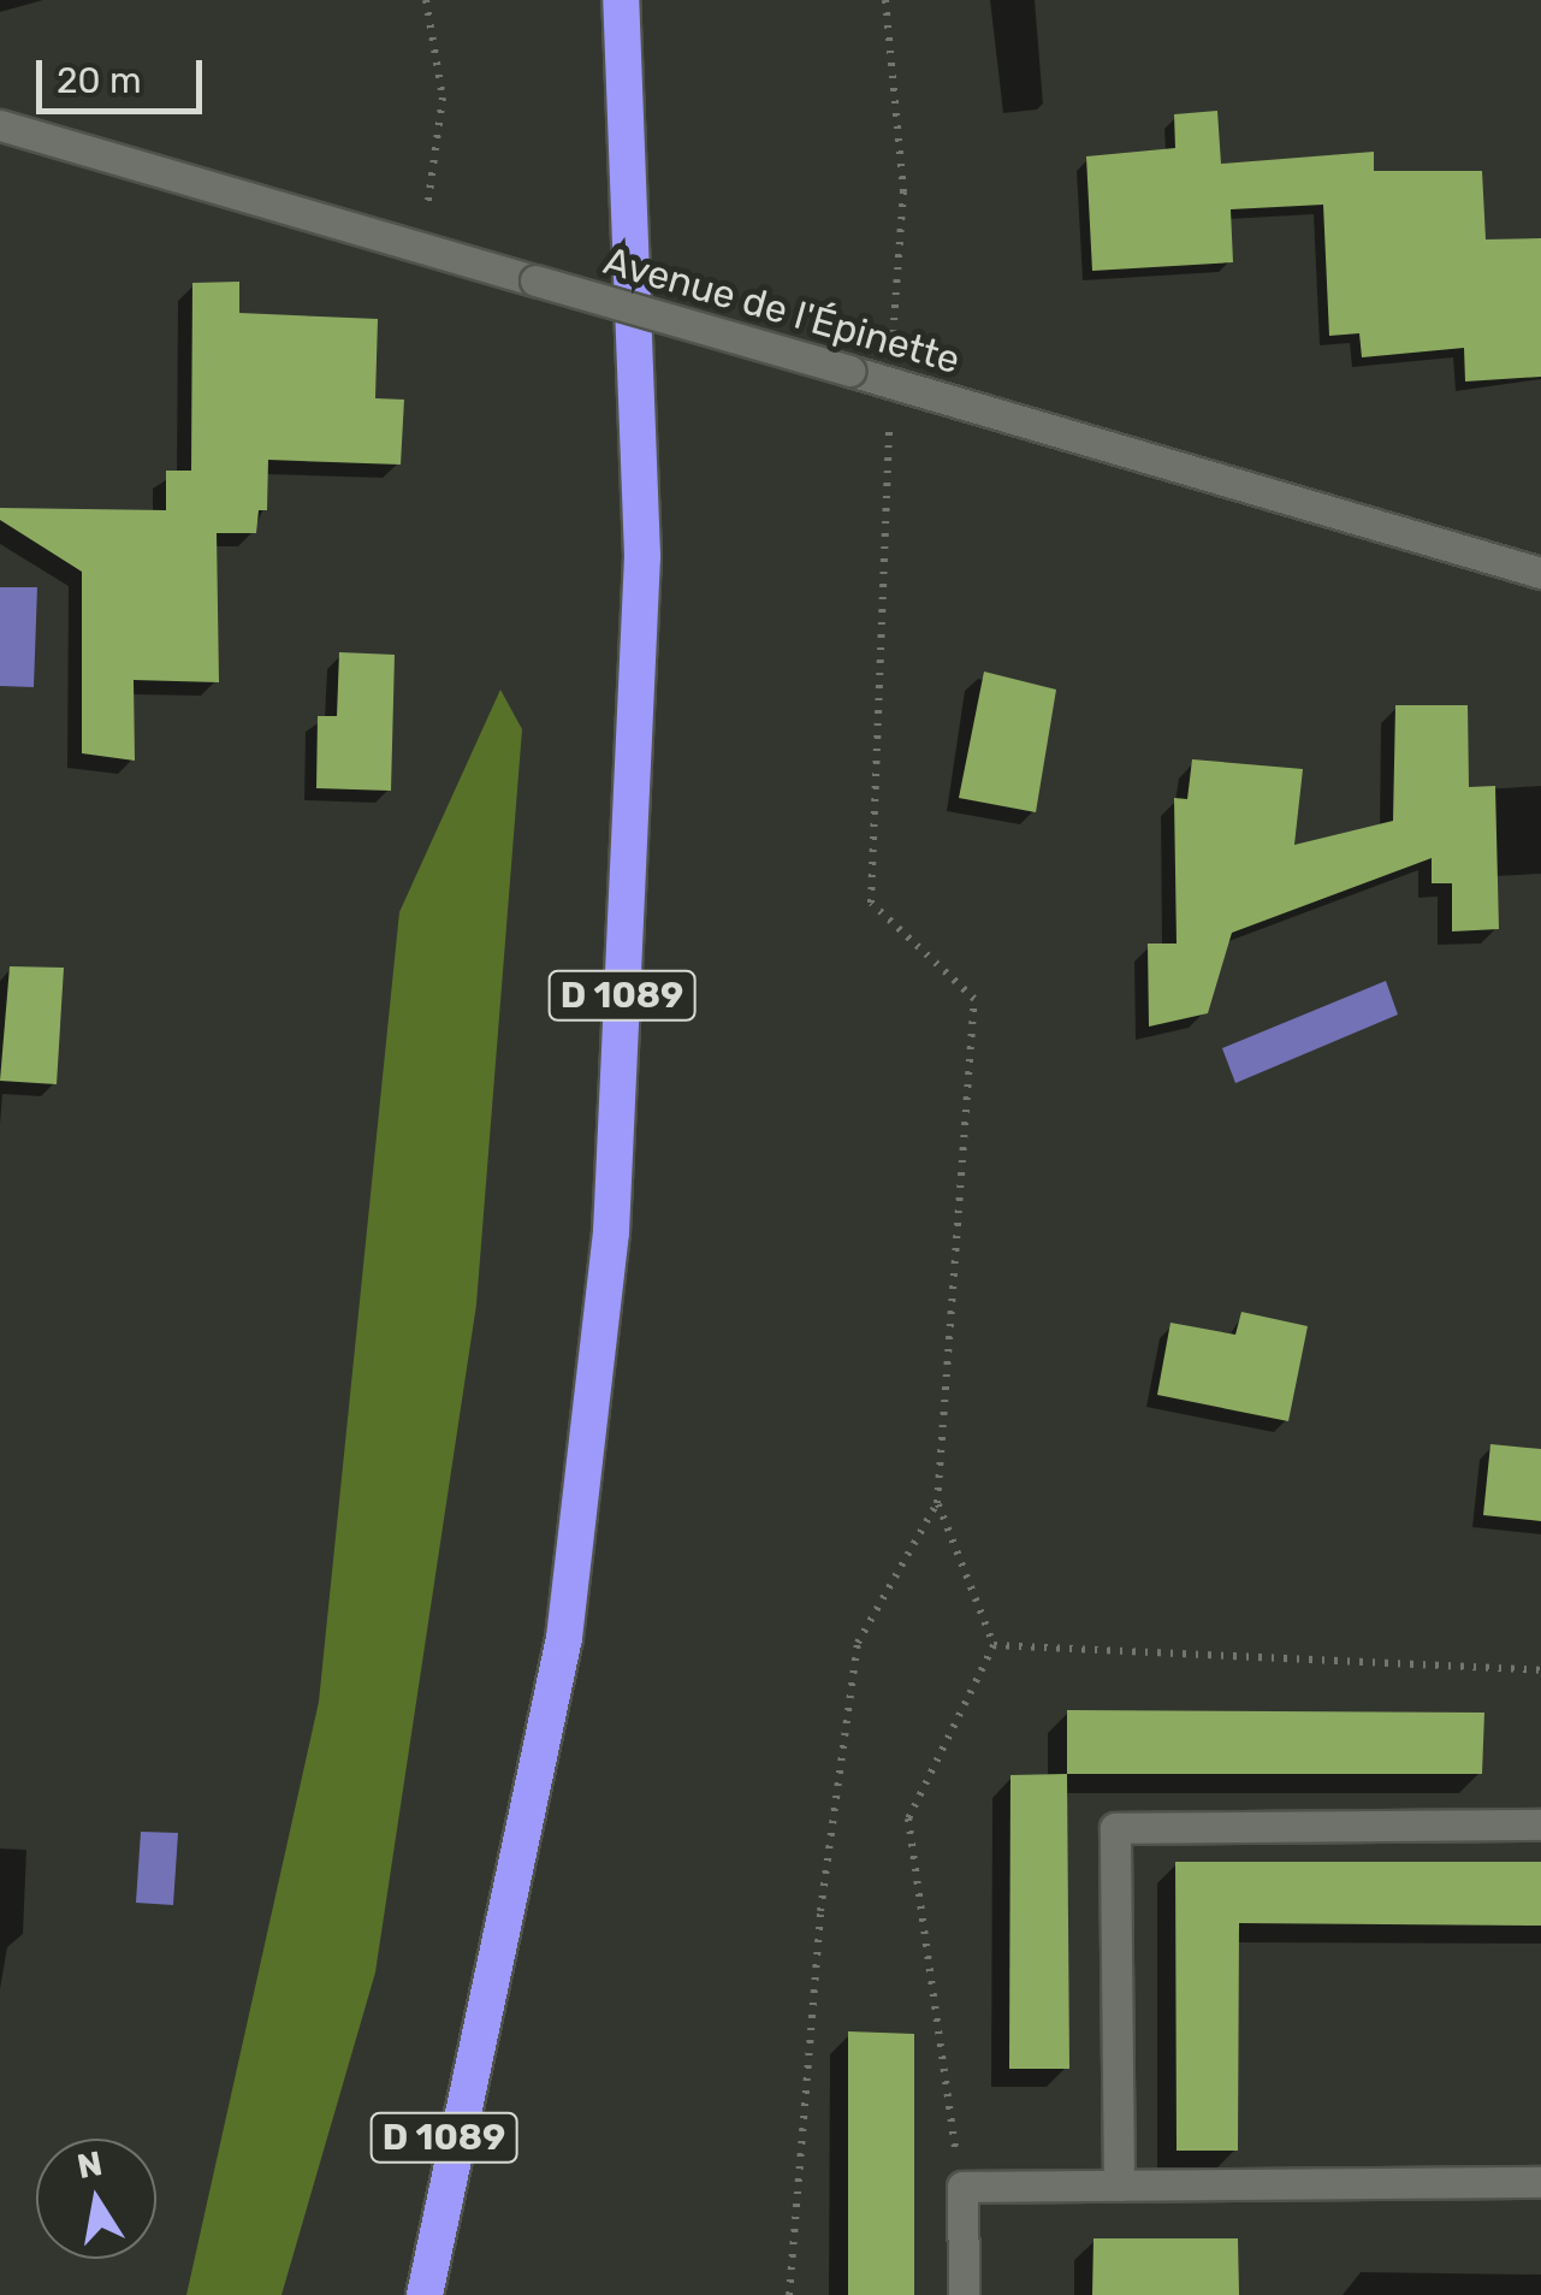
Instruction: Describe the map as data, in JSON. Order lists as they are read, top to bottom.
{
  "streets": {
    "highway": ["D 1089"],
    "street": ["Avenue de l'Épinette"]
  },
  "scale_bar": "20 m",
  "north": "top"
}
